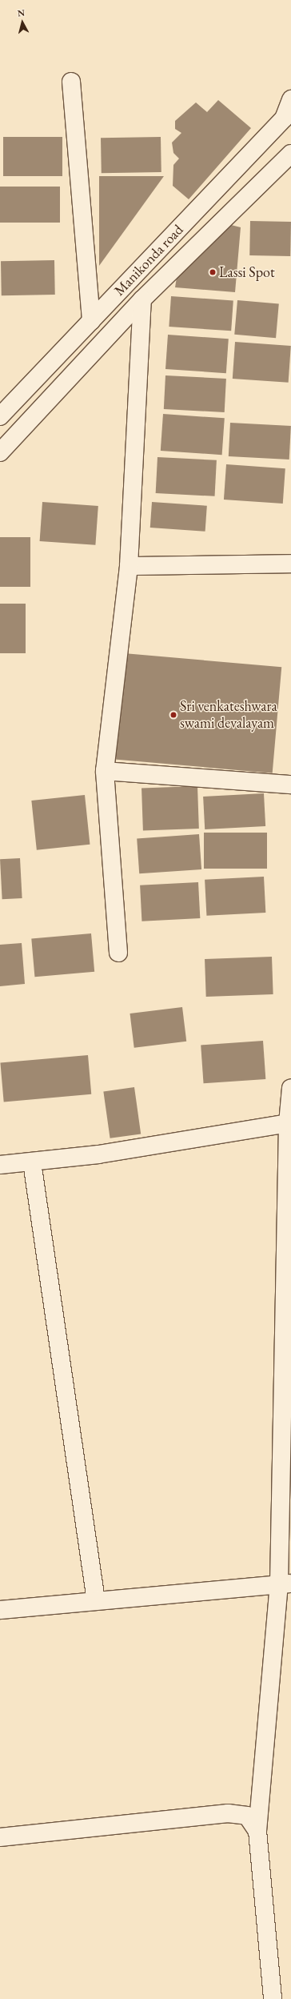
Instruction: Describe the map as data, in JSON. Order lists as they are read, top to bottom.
{
  "streets": {
    "street": ["Manikonda road"]
  },
  "places": ["Lassi Spot", "Sri venkateshwara swami devalayam"],
  "north": "top"
}
